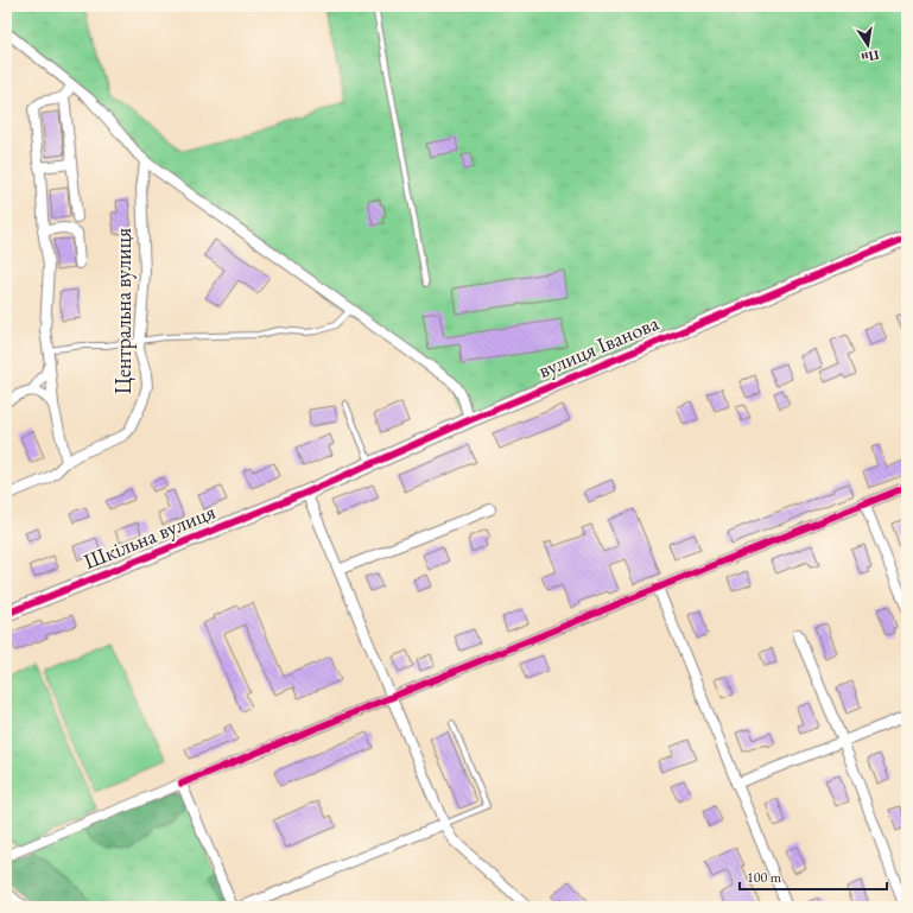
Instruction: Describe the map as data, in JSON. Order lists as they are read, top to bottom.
{
  "streets": {
    "street": ["Центральна вулиця", "вулиця Іванова", "Шкільна вулиця"]
  },
  "crossings": [
    ["вулиця Іванова", "Шкільна вулиця"]
  ],
  "scale_bar": "100 m",
  "north": "bottom"
}
